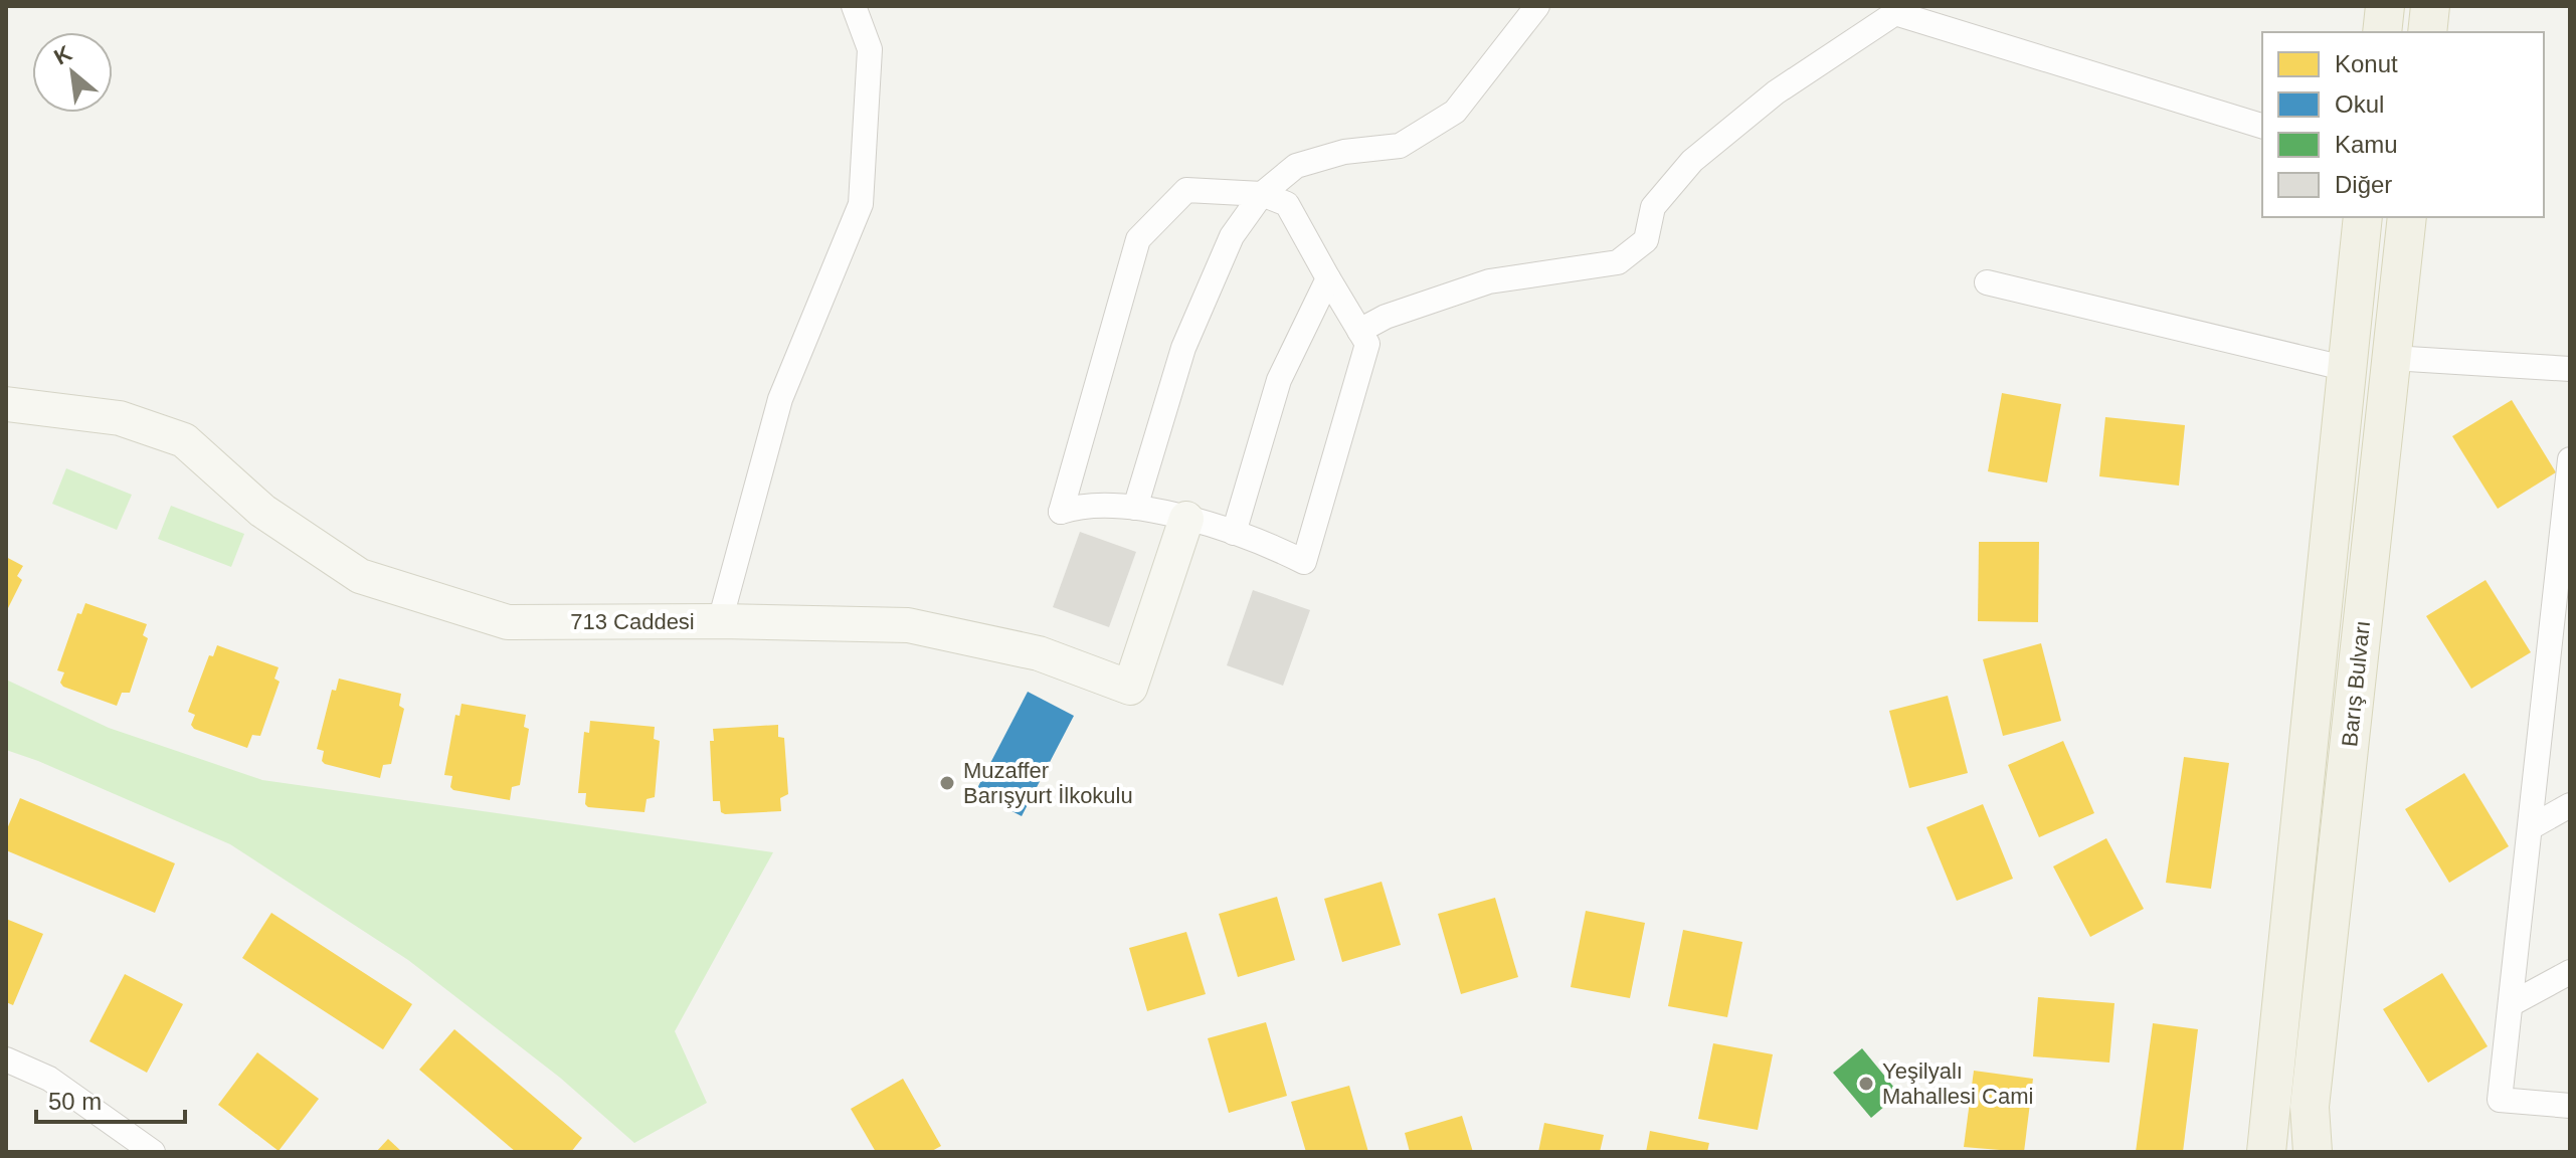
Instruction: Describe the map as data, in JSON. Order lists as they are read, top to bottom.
{
  "streets": {
    "main road": ["Barış Bulvarı"],
    "street": ["713 Caddesi"]
  },
  "places": ["Muzaffer Barışyurt İlkokulu", "Yeşilyalı Mahallesi Cami"],
  "legend": [
    "Konut",
    "Okul",
    "Kamu",
    "Diğer"
  ],
  "scale_bar": "50 m",
  "north": "top left"
}
